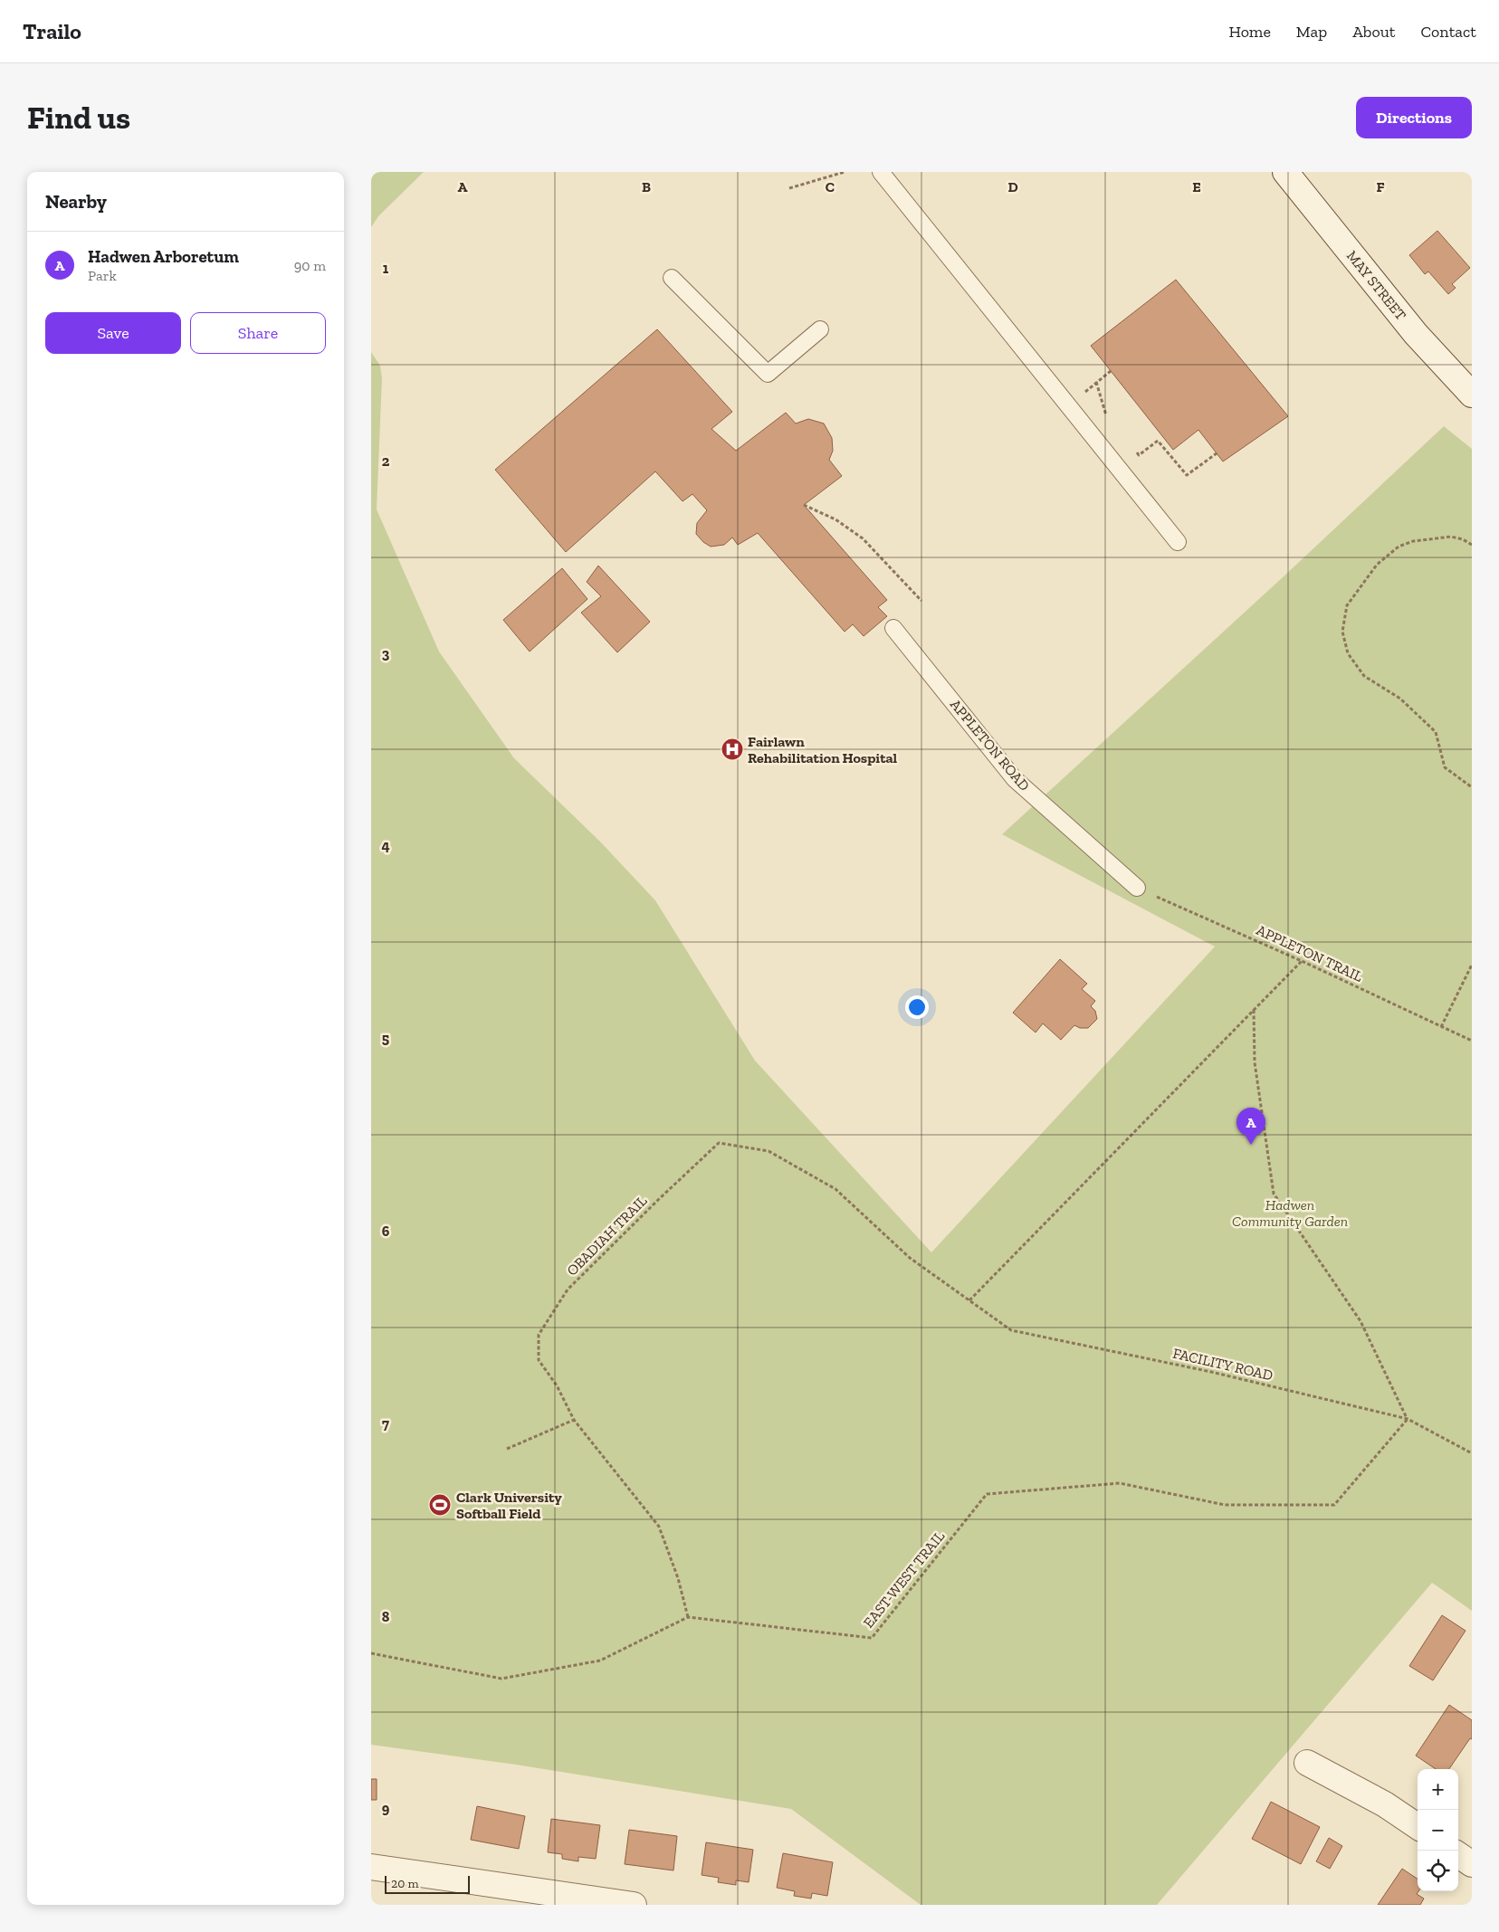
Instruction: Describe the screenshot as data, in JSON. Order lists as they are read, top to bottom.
{
  "streets": {
    "street": ["MAY STREET"],
    "lane": ["APPLETON ROAD"],
    "path": [
      "APPLETON TRAIL",
      "OBADIAH TRAIL",
      "FACILITY ROAD",
      "EAST-WEST TRAIL"
    ]
  },
  "crossings": [
    ["APPLETON ROAD", "APPLETON TRAIL"],
    ["OBADIAH TRAIL", "FACILITY ROAD"],
    ["OBADIAH TRAIL", "EAST-WEST TRAIL"],
    ["FACILITY ROAD", "EAST-WEST TRAIL"]
  ],
  "parks": ["Hadwen Community Garden"],
  "places": {
    "hospital": ["Fairlawn Rehabilitation Hospital"],
    "sports": ["Clark University Softball Field"]
  },
  "scale_bar": "20 m",
  "page": {
    "header": "Trailo",
    "nav": [
      "Home",
      "Map",
      "About",
      "Contact"
    ],
    "buttons": [
      "Directions",
      ["Save", "Share"]
    ],
    "title": "Find us",
    "heading": "Nearby",
    "list": [
      {
        "mark": "A",
        "name": "Hadwen Arboretum",
        "note": "Park",
        "value": "90 m"
      }
    ],
    "pins": "A",
    "map_buttons": ["+", "−"],
    "scale": "20 m"
  },
  "grid": {
    "columns": [
      "A",
      "B",
      "C",
      "D",
      "E",
      "F"
    ],
    "rows": [
      "1",
      "2",
      "3",
      "4",
      "5",
      "6",
      "7",
      "8",
      "9"
    ]
  }
}
